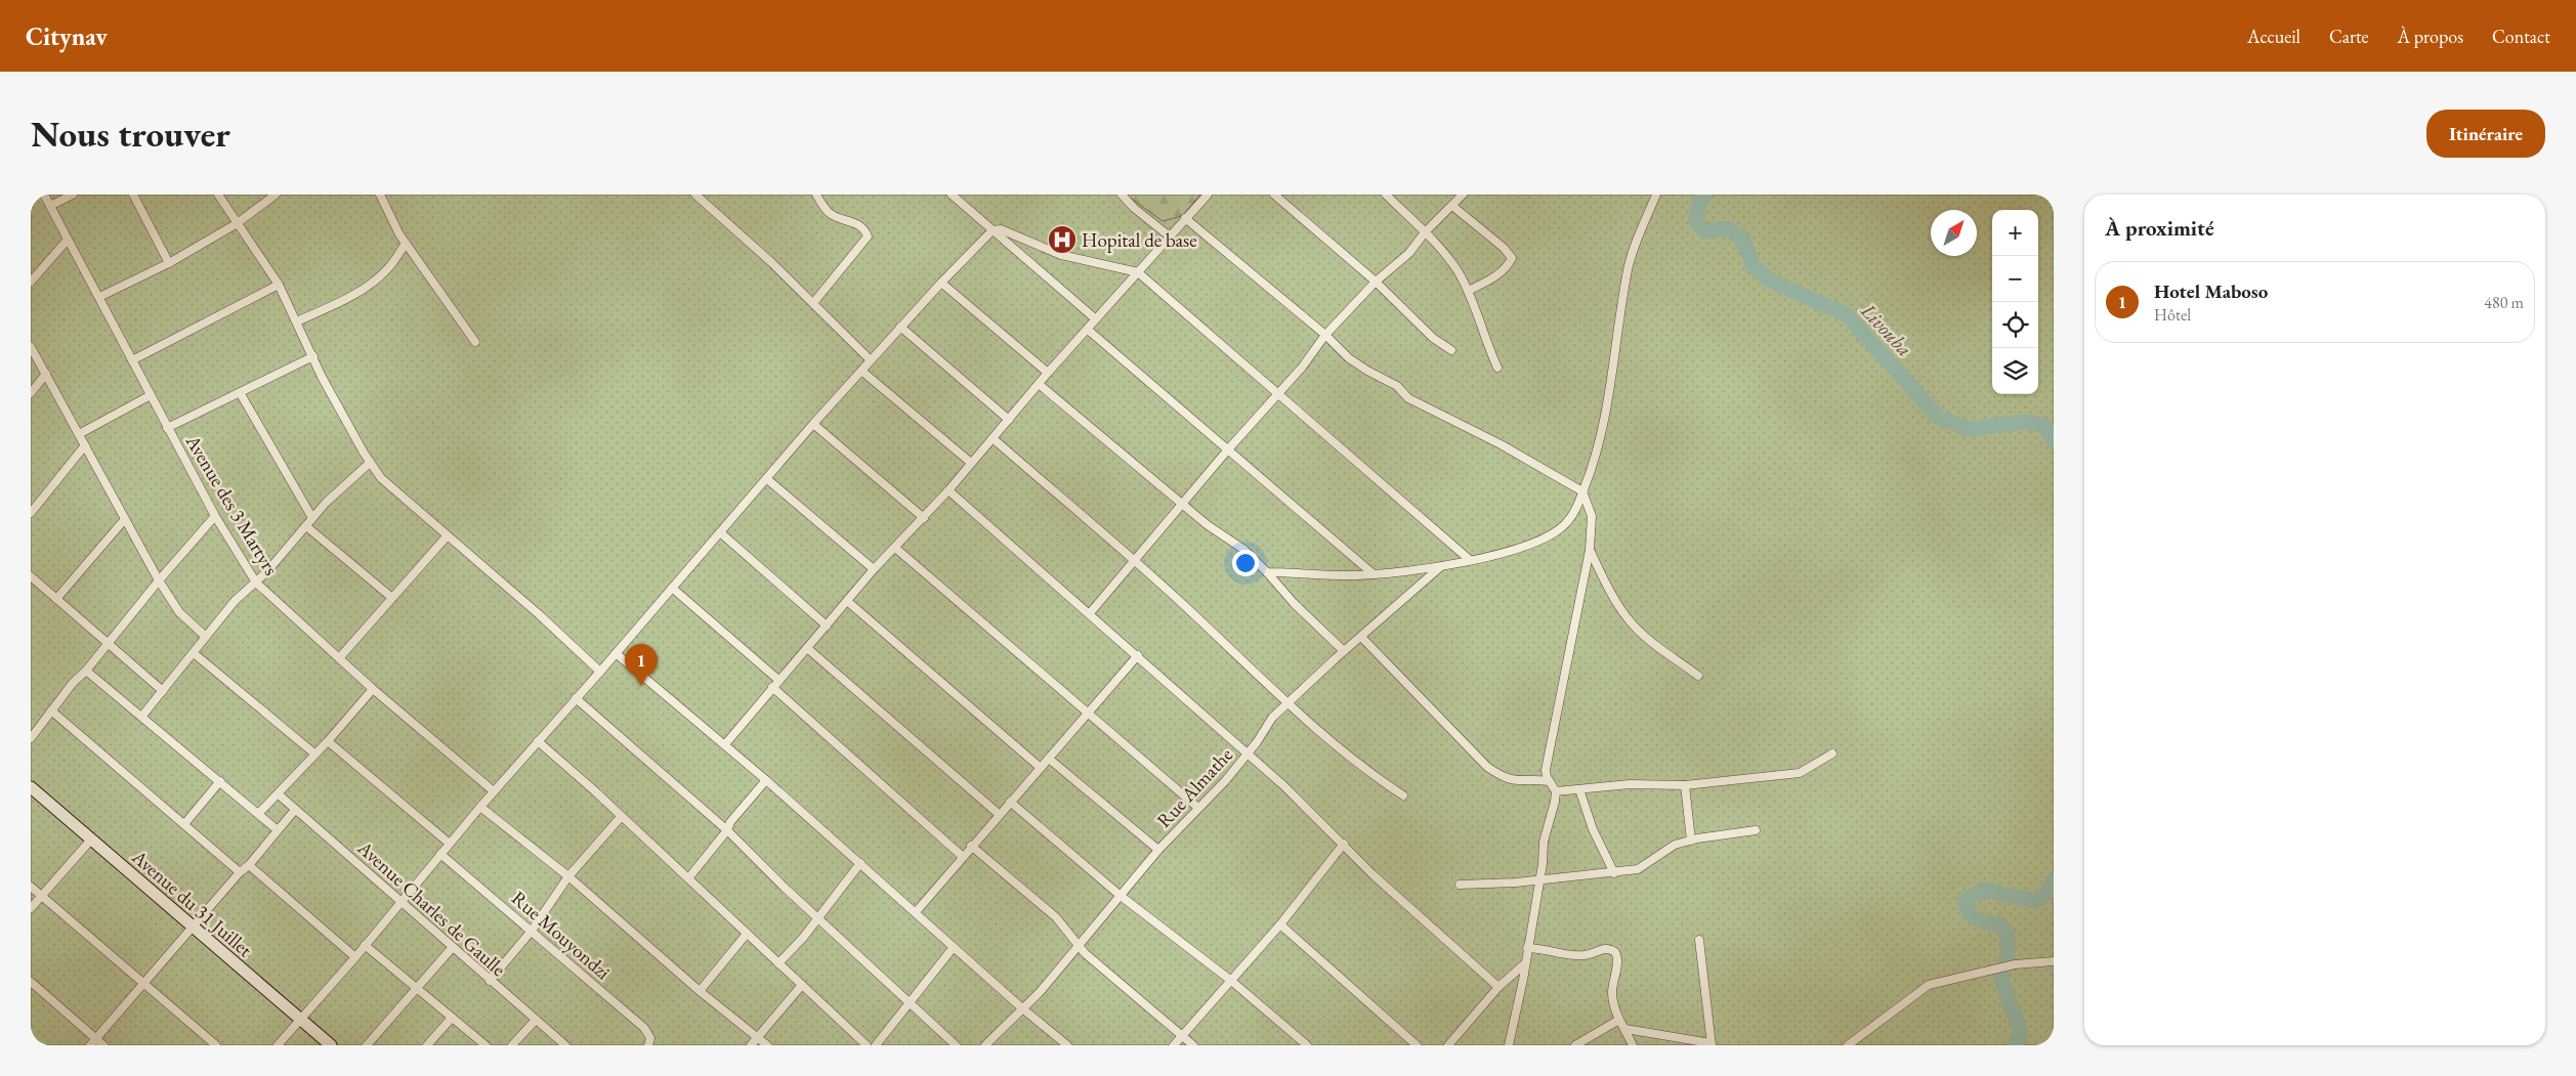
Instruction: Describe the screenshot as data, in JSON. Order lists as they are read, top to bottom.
{
  "streets": {
    "street": [
      "Avenue des 3 Martyrs",
      "Rue Almathe",
      "Avenue du 31 Juillet",
      "Avenue Charles de Gaulle",
      "Rue Mouyondzi"
    ]
  },
  "water": ["Livouba"],
  "places": {
    "hospital": ["Hopital de base"]
  },
  "north": "top right",
  "page": {
    "header": "Citynav",
    "nav": [
      "Accueil",
      "Carte",
      "À propos",
      "Contact"
    ],
    "buttons": "Itinéraire",
    "title": "Nous trouver",
    "heading": "À proximité",
    "map_buttons": ["+", "−"],
    "list": [
      {
        "mark": "1",
        "name": "Hotel Maboso",
        "note": "Hôtel",
        "value": "480 m"
      }
    ],
    "pins": "1"
  }
}
